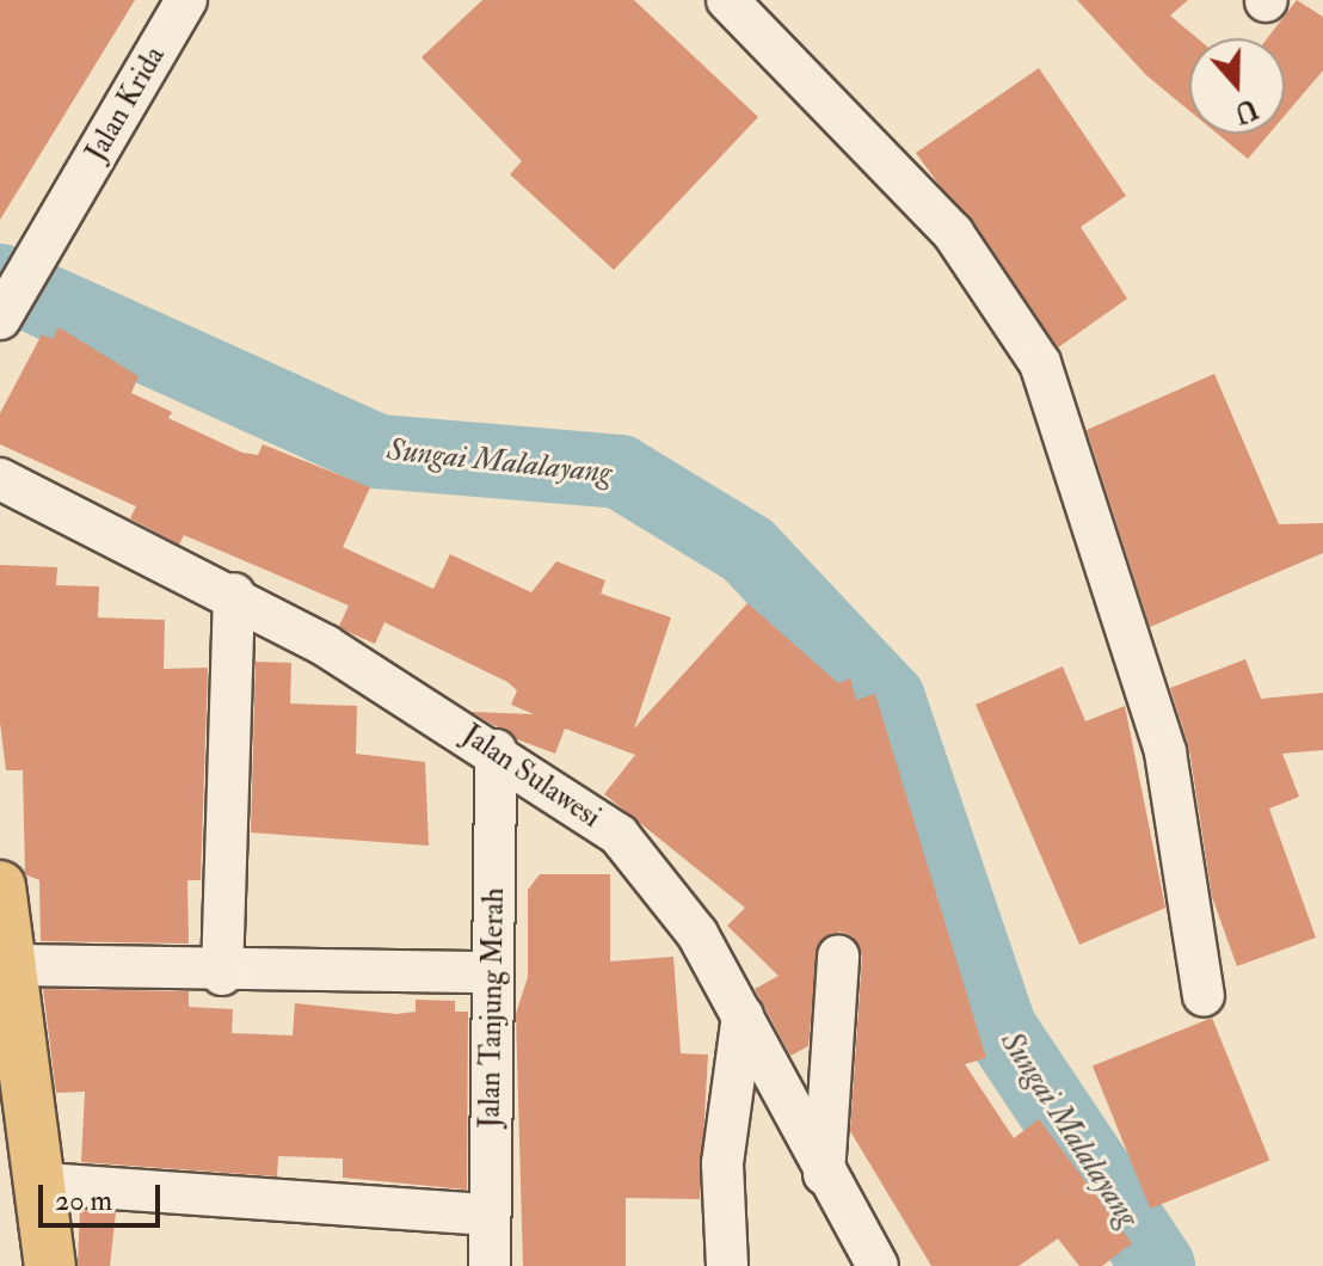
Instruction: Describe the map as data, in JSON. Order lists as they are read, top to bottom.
{
  "streets": {
    "street": ["Jalan Krida", "Jalan Sulawesi", "Jalan Tanjung Merah"]
  },
  "crossings": [
    ["Jalan Sulawesi", "Jalan Tanjung Merah"]
  ],
  "water": ["Sungai Malalayang"],
  "scale_bar": "20 m",
  "north": "bottom"
}
